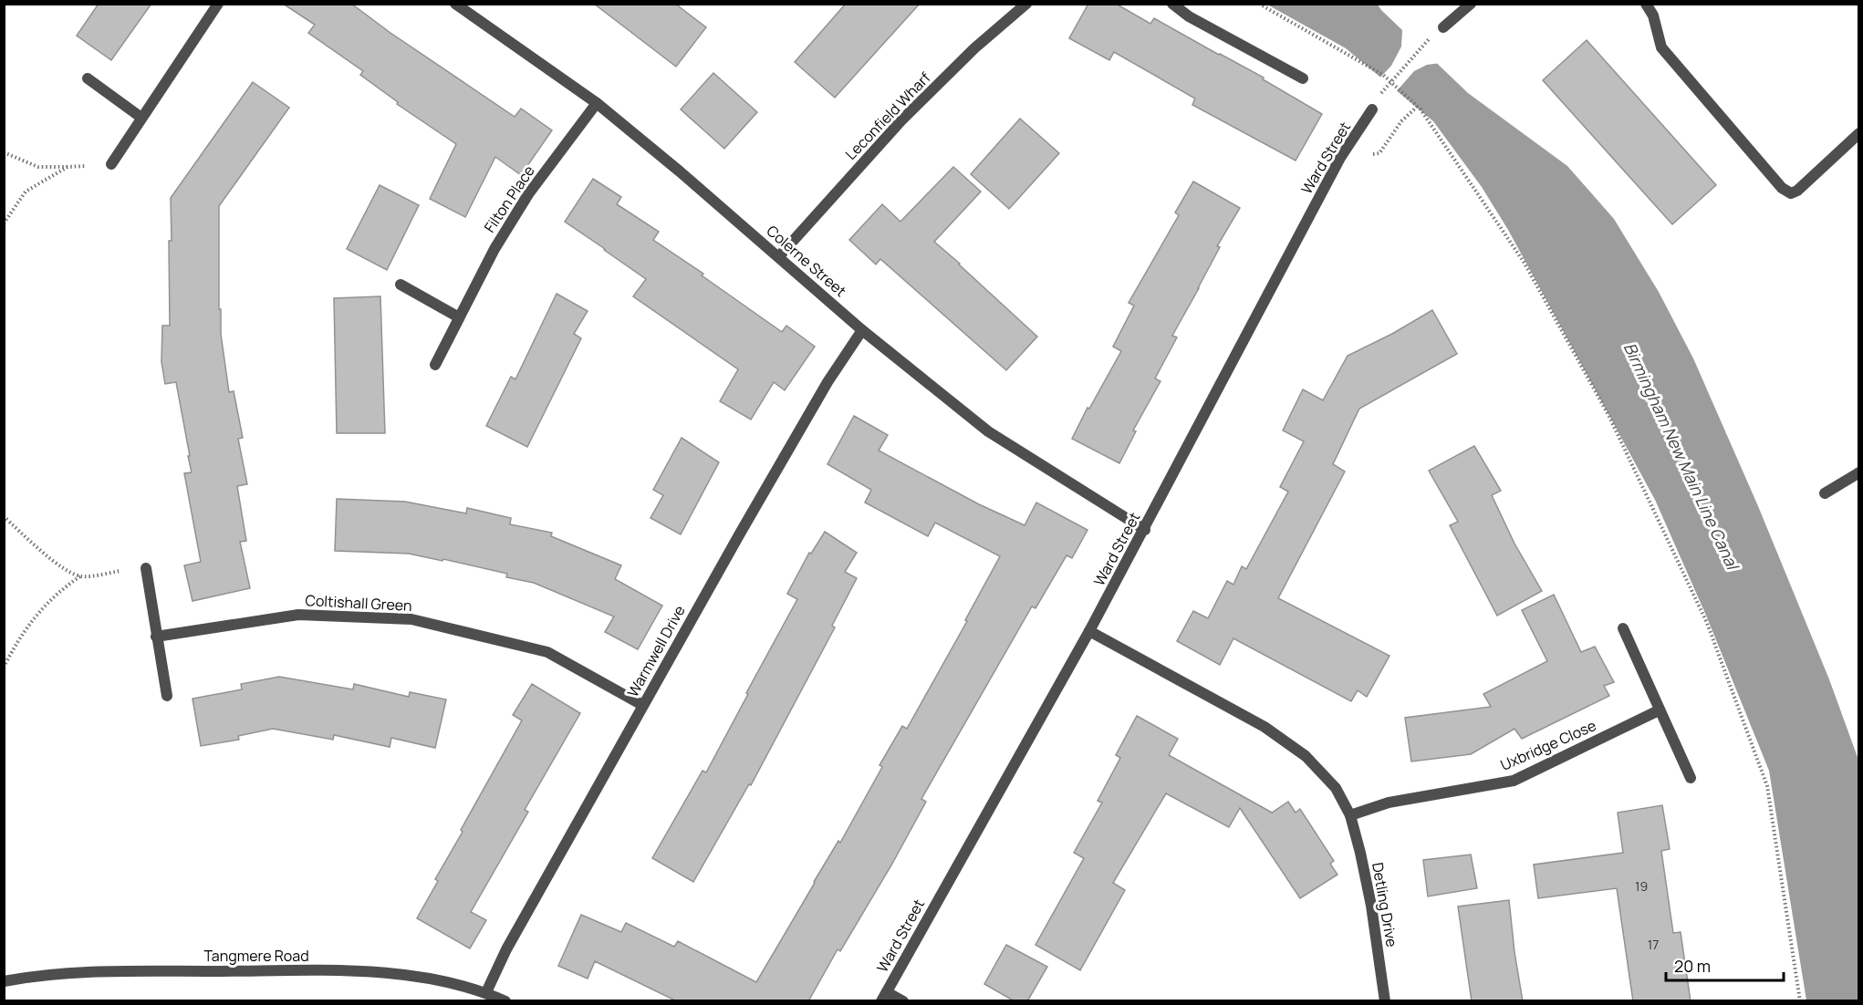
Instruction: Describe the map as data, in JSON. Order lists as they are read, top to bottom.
{
  "streets": {
    "street": [
      "Leconfield Wharf",
      "Ward Street",
      "Filton Place",
      "Colerne Street",
      "Coltishall Green",
      "Warmwell Drive",
      "Uxbridge Close",
      "Detling Drive",
      "Tangmere Road"
    ]
  },
  "crossings": [
    ["Leconfield Wharf", "Colerne Street"],
    ["Ward Street", "Colerne Street"],
    ["Ward Street", "Detling Drive"],
    ["Filton Place", "Colerne Street"],
    ["Colerne Street", "Warmwell Drive"],
    ["Coltishall Green", "Warmwell Drive"],
    ["Warmwell Drive", "Tangmere Road"],
    ["Uxbridge Close", "Detling Drive"]
  ],
  "water": ["Birmingham New Main Line Canal"],
  "house_numbers": ["19", "17"],
  "scale_bar": "20 m"
}
